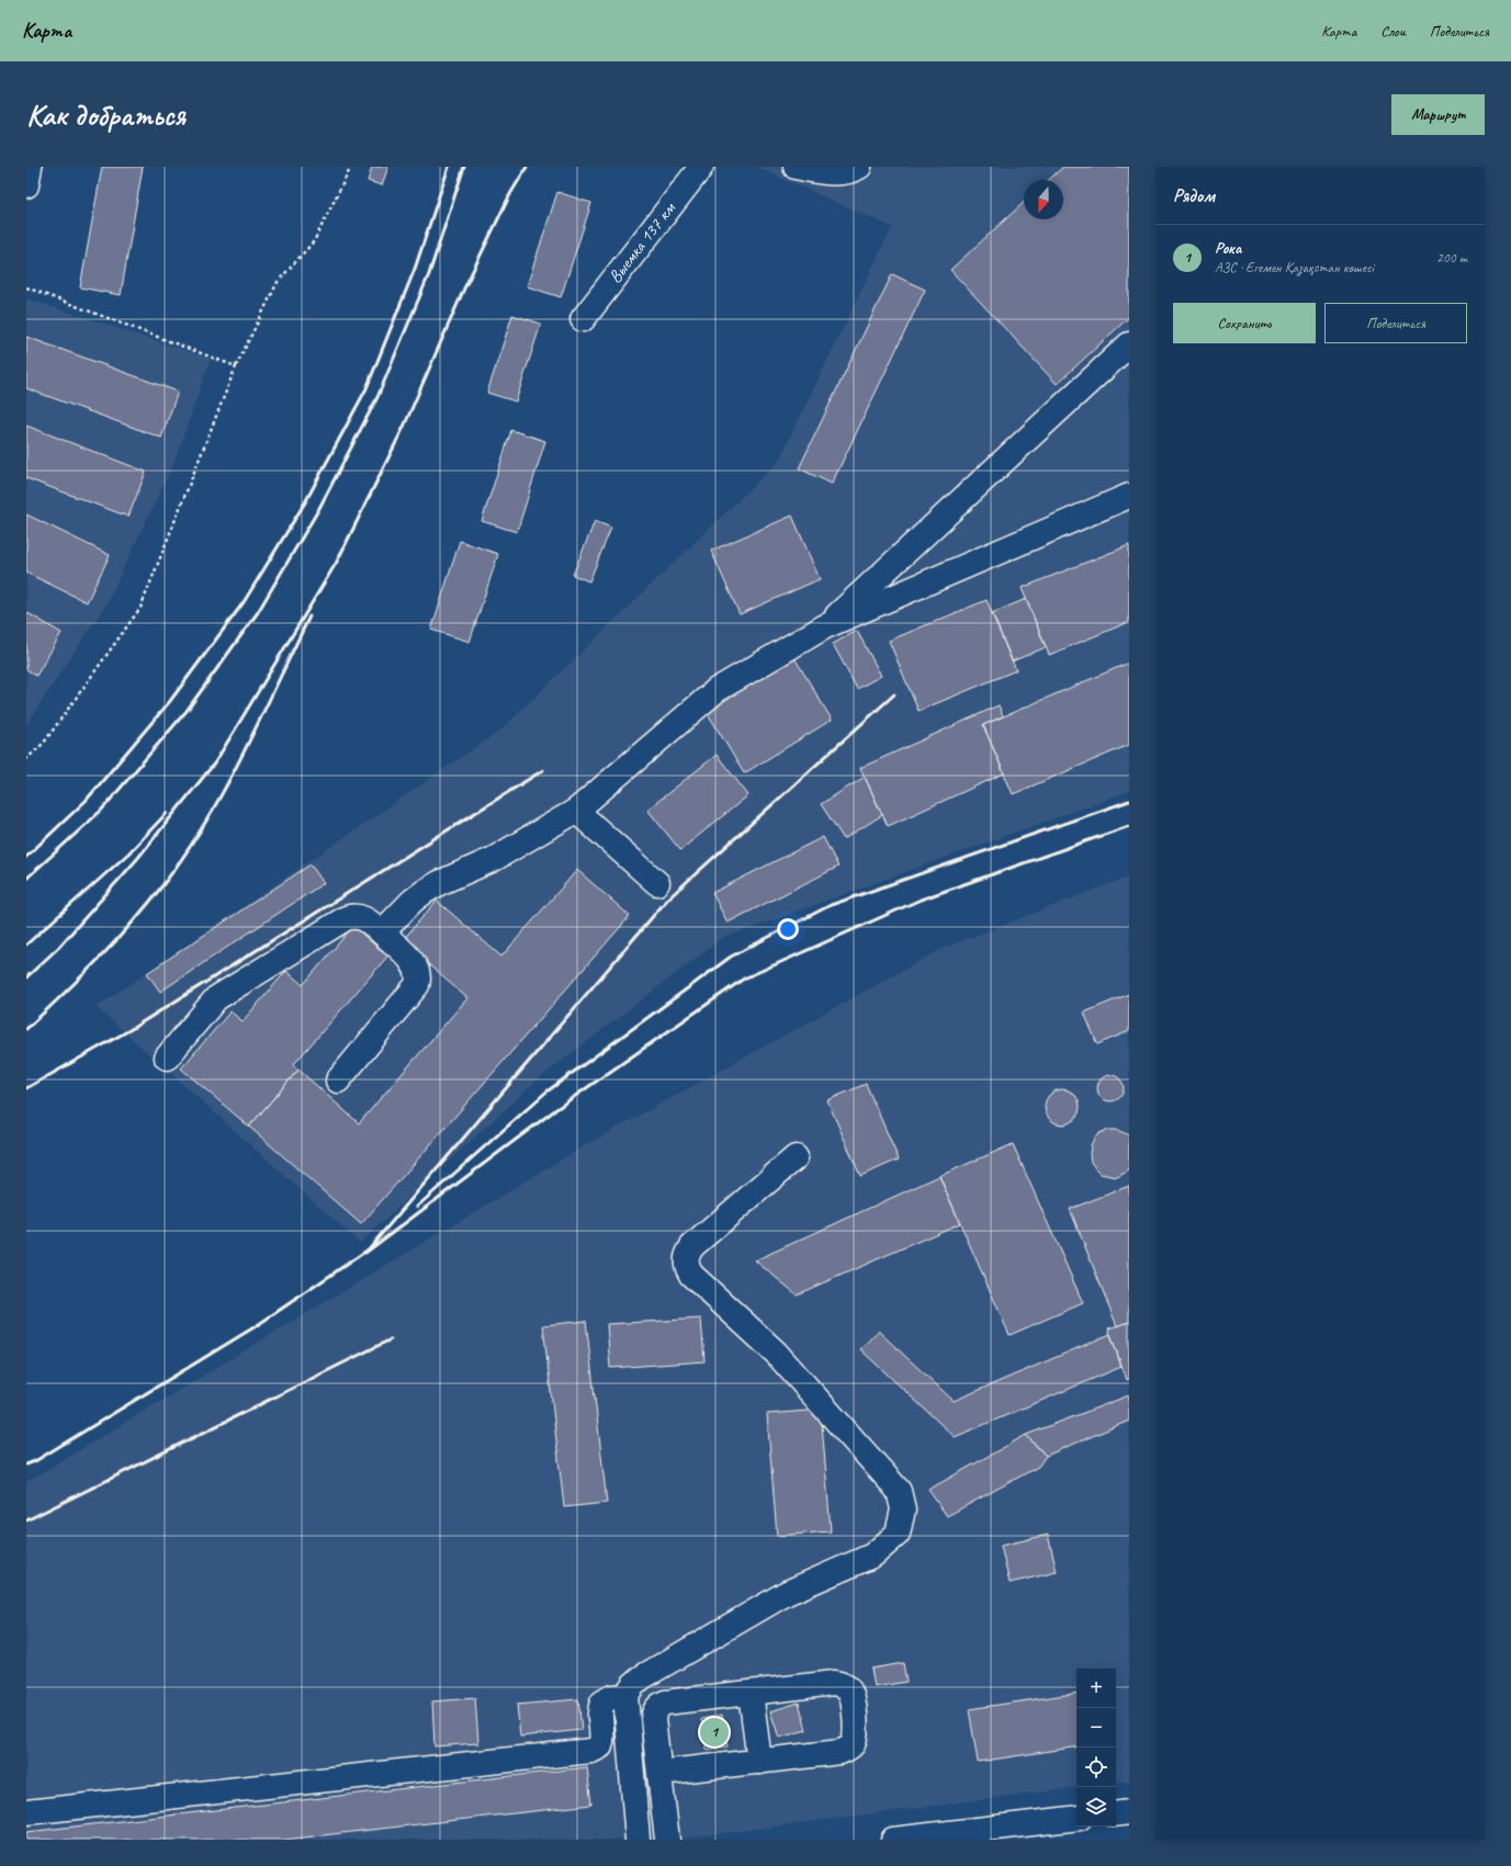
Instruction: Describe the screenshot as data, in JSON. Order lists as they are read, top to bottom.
{
  "streets": {
    "street": ["Выемка 137 км"]
  },
  "north": "bottom",
  "page": {
    "header": "Карта",
    "nav": ["Карта", "Слои", "Поделиться"],
    "buttons": [
      "Маршрут",
      ["Сохранить", "Поделиться"]
    ],
    "title": "Как добраться",
    "heading": "Рядом",
    "list": [
      {
        "mark": "1",
        "name": "Рока",
        "note": "АЗС · Егемен Қазақстан көшесі",
        "value": "200 m"
      }
    ],
    "map_buttons": ["+", "−"],
    "pins": "1"
  }
}
